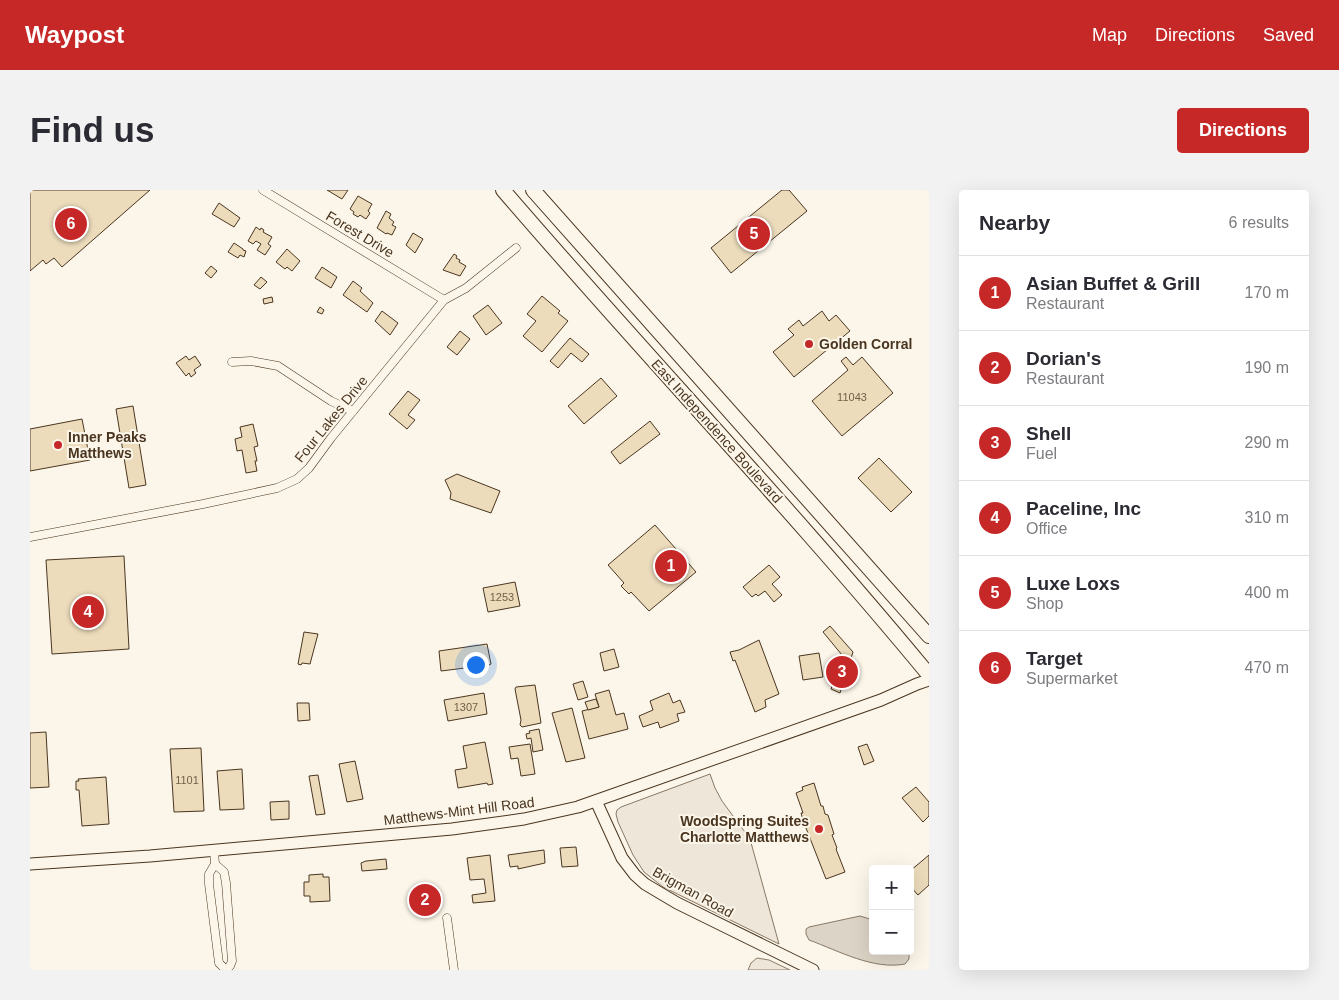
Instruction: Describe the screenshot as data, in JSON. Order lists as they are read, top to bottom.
{
  "streets": {
    "highway": ["East Independence Boulevard"],
    "main road": ["Matthews-Mint Hill Road", "Brigman Road"],
    "street": ["Forest Drive", "Four Lakes Drive"]
  },
  "crossings": [
    ["Forest Drive", "Four Lakes Drive"],
    ["Matthews-Mint Hill Road", "Brigman Road"]
  ],
  "places": ["Golden Corral", "Inner Peaks Matthews", "WoodSpring Suites Charlotte Matthews"],
  "house_numbers": [
    "11043",
    "1253",
    "1307",
    "1101"
  ],
  "page": {
    "header": "Waypost",
    "nav": ["Map", "Directions", "Saved"],
    "buttons": "Directions",
    "title": "Find us",
    "heading": ["Nearby", "6 results"],
    "pins": [
      "6",
      "5",
      "1",
      "4",
      "3",
      "2"
    ],
    "list": [
      {
        "mark": "1",
        "name": "Asian Buffet & Grill",
        "note": "Restaurant",
        "value": "170 m"
      },
      {
        "mark": "2",
        "name": "Dorian's",
        "note": "Restaurant",
        "value": "190 m"
      },
      {
        "mark": "3",
        "name": "Shell",
        "note": "Fuel",
        "value": "290 m"
      },
      {
        "mark": "4",
        "name": "Paceline, Inc",
        "note": "Office",
        "value": "310 m"
      },
      {
        "mark": "5",
        "name": "Luxe Loxs",
        "note": "Shop",
        "value": "400 m"
      },
      {
        "mark": "6",
        "name": "Target",
        "note": "Supermarket",
        "value": "470 m"
      }
    ],
    "map_buttons": ["+", "−"]
  }
}
